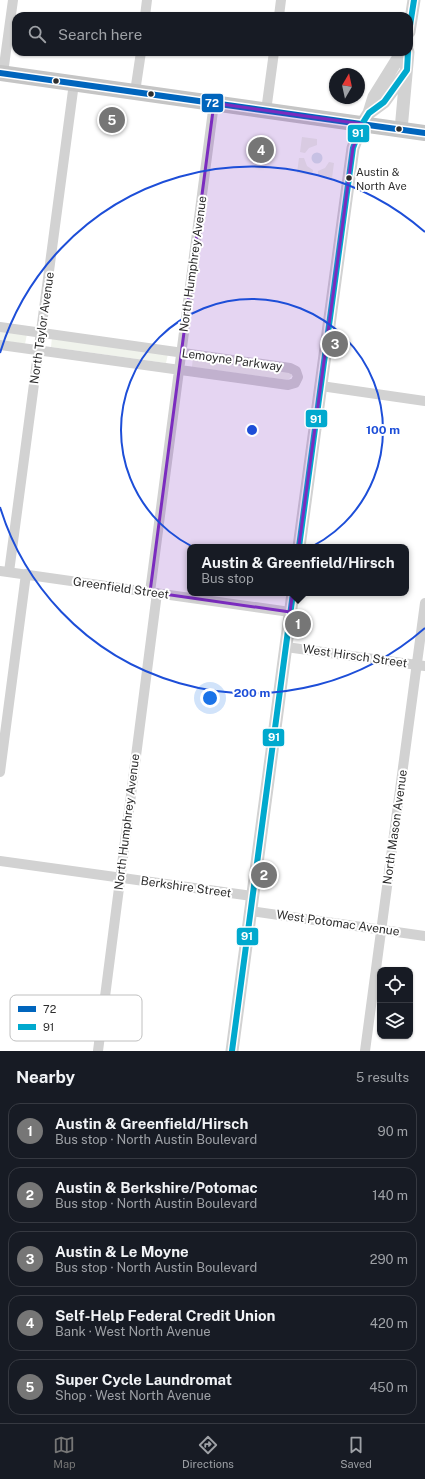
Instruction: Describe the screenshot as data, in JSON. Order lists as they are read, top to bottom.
{
  "streets": {
    "street": [
      "North Humphrey Avenue",
      "North Taylor Avenue",
      "Lemoyne Parkway",
      "Greenfield Street",
      "West Hirsch Street",
      "North Mason Avenue",
      "Berkshire Street",
      "West Potomac Avenue"
    ]
  },
  "crossings": [
    ["North Humphrey Avenue", "Lemoyne Parkway"],
    ["North Humphrey Avenue", "Greenfield Street"],
    ["North Humphrey Avenue", "Berkshire Street"],
    ["North Taylor Avenue", "Lemoyne Parkway"],
    ["North Taylor Avenue", "Greenfield Street"],
    ["West Hirsch Street", "North Mason Avenue"],
    ["North Mason Avenue", "West Potomac Avenue"]
  ],
  "places": ["Austin & North Ave"],
  "lines": ["transit line 91", "transit line 72"],
  "legend": ["72", "91"],
  "north": "top",
  "page": {
    "search": "Search here",
    "pins": [
      "5",
      "4",
      "3",
      "1",
      "2"
    ],
    "popup": ["Austin & Greenfield/Hirsch", "Bus stop"],
    "heading": ["Nearby", "5 results"],
    "list": [
      {
        "mark": "1",
        "name": "Austin & Greenfield/Hirsch",
        "note": "Bus stop · North Austin Boulevard",
        "value": "90 m"
      },
      {
        "mark": "2",
        "name": "Austin & Berkshire/Potomac",
        "note": "Bus stop · North Austin Boulevard",
        "value": "140 m"
      },
      {
        "mark": "3",
        "name": "Austin & Le Moyne",
        "note": "Bus stop · North Austin Boulevard",
        "value": "290 m"
      },
      {
        "mark": "4",
        "name": "Self-Help Federal Credit Union",
        "note": "Bank · West North Avenue",
        "value": "420 m"
      },
      {
        "mark": "5",
        "name": "Super Cycle Laundromat",
        "note": "Shop · West North Avenue",
        "value": "450 m"
      }
    ],
    "nav": ["Map", "Directions", "Saved"]
  },
  "rings": ["100 m", "200 m"]
}
